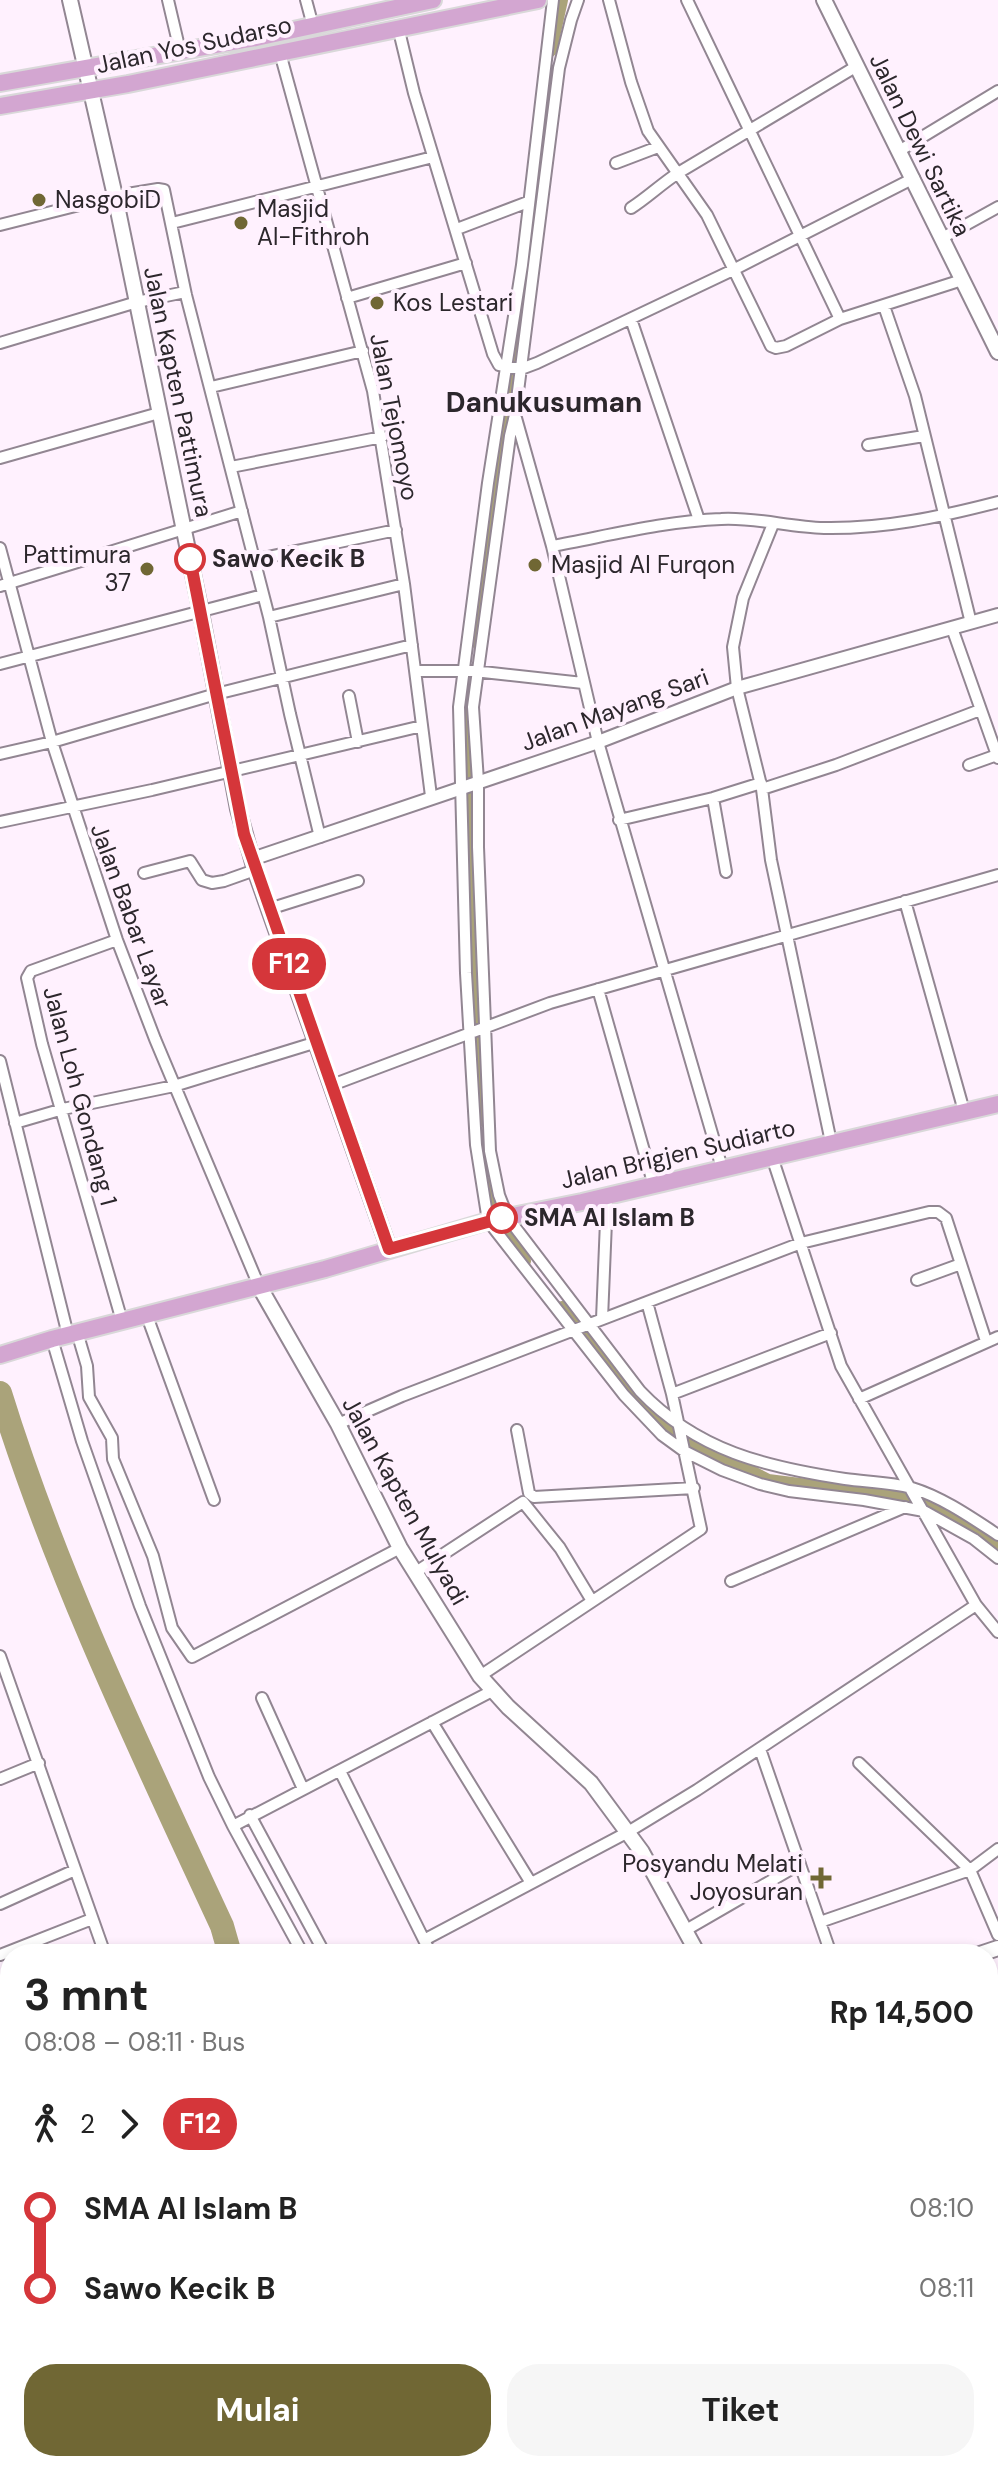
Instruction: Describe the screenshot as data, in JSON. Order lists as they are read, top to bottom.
{
  "streets": {
    "main road": [
      "Jalan Yos Sudarso",
      "Jalan Dewi Sartika",
      "Jalan Kapten Pattimura",
      "Jalan Brigjen Sudiarto",
      "Jalan Kapten Mulyadi"
    ],
    "street": [
      "Jalan Tejomoyo",
      "Jalan Mayang Sari",
      "Jalan Babar Layar",
      "Jalan Loh Gondang 1"
    ]
  },
  "crossings": [
    ["Jalan Yos Sudarso", "Jalan Kapten Pattimura"],
    ["Jalan Yos Sudarso", "Jalan Tejomoyo"],
    ["Jalan Kapten Pattimura", "Jalan Mayang Sari"],
    ["Jalan Kapten Pattimura", "Jalan Brigjen Sudiarto"],
    ["Jalan Tejomoyo", "Jalan Mayang Sari"],
    ["Jalan Babar Layar", "Jalan Loh Gondang 1"],
    ["Jalan Babar Layar", "Jalan Brigjen Sudiarto"],
    ["Jalan Babar Layar", "Jalan Kapten Mulyadi"],
    ["Jalan Loh Gondang 1", "Jalan Brigjen Sudiarto"],
    ["Jalan Brigjen Sudiarto", "Jalan Kapten Mulyadi"]
  ],
  "districts": ["Danukusuman"],
  "places": {
    "other": [
      "NasgobiD",
      "Masjid Al-Fithroh",
      "Kos Lestari",
      "Sawo Kecik B",
      "Masjid Al Furqon",
      "Pattimura 37",
      "SMA Al Islam B"
    ],
    "health": ["Posyandu Melati Joyosuran"]
  },
  "lines": ["bus line F12"],
  "page": {
    "on_map": "F12",
    "heading": ["3 mnt", "08:08 – 08:11 · Bus", "Rp 14,500"],
    "legs": ["2", "F12"],
    "list": [
      {
        "name": "SMA Al Islam B",
        "value": "08:10"
      },
      {
        "name": "Sawo Kecik B",
        "value": "08:11"
      }
    ],
    "buttons": ["Mulai", "Tiket"]
  }
}
